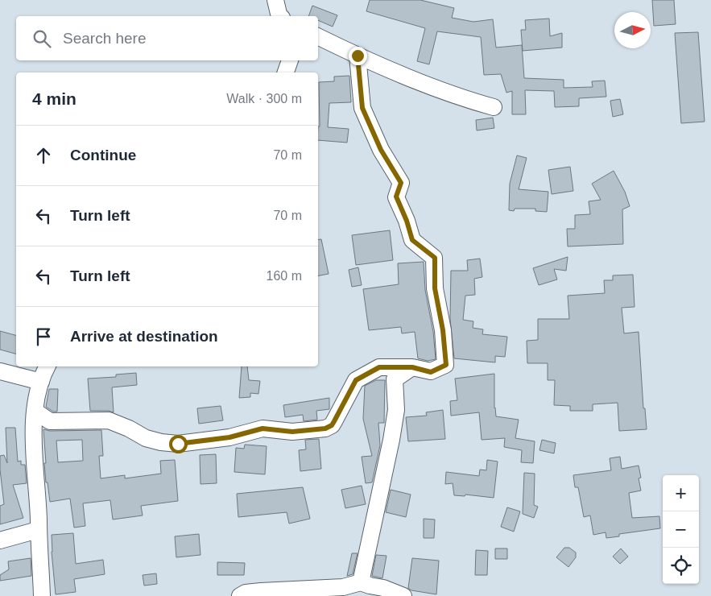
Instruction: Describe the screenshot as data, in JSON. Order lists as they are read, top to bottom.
{
  "north": "right",
  "page": {
    "search": "Search here",
    "heading": ["4 min", "Walk · 300 m"],
    "list": [
      ["Continue", "70 m"],
      ["Turn left", "70 m"],
      ["Turn left", "160 m"],
      "Arrive at destination"
    ],
    "map_buttons": ["+", "−"]
  }
}
